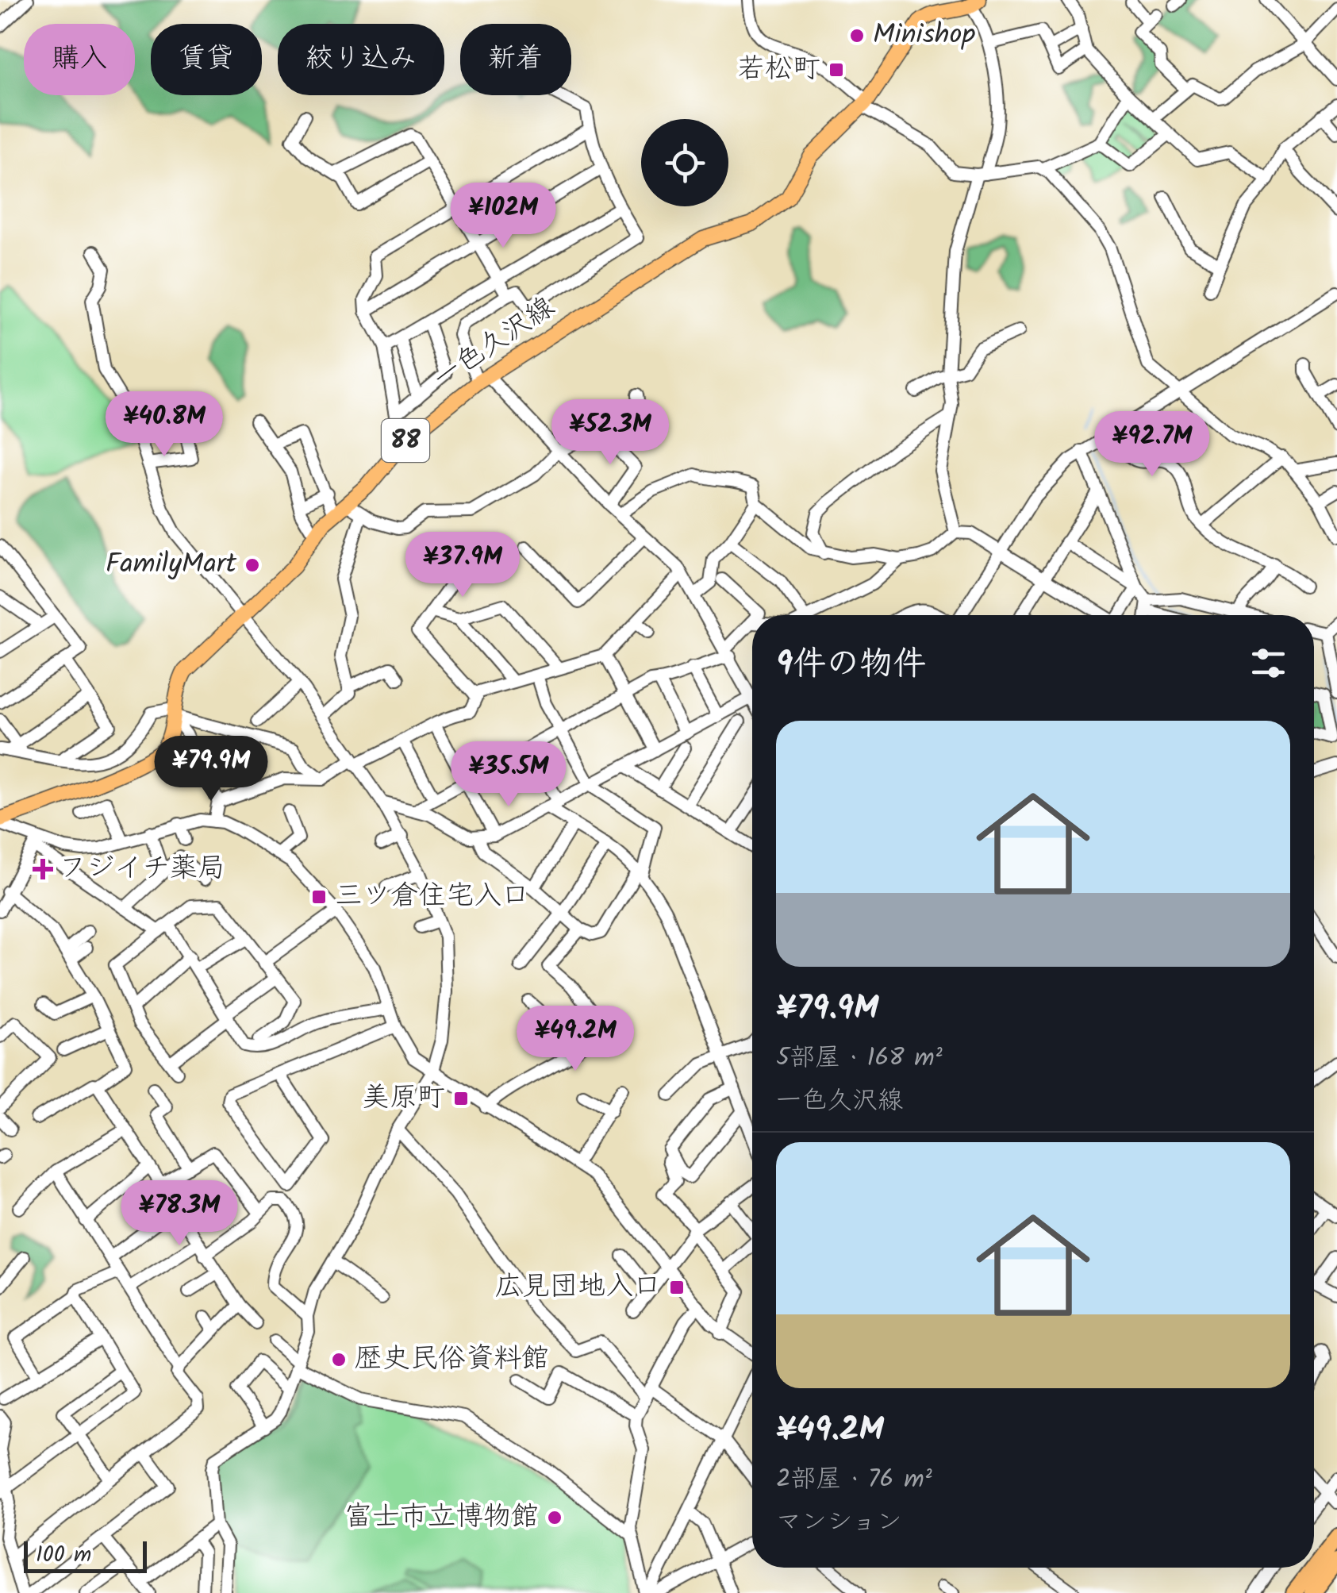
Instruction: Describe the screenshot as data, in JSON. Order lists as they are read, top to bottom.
{
  "streets": {
    "main road": ["一色久沢線", "88"]
  },
  "places": {
    "other": [
      "Minishop",
      "FamilyMart",
      "歴史民俗資料館",
      "富士市立博物館"
    ],
    "transit": [
      "若松町",
      "三ツ倉住宅入口",
      "美原町",
      "広見団地入口"
    ],
    "health": ["フジイチ薬局"]
  },
  "scale_bar": "100 m",
  "page": {
    "chip": [
      "購入",
      "賃貸",
      "絞り込み",
      "新着"
    ],
    "price": [
      "¥102M",
      "¥40.8M",
      "¥52.3M",
      "¥92.7M",
      "¥37.9M",
      "¥79.9M",
      "¥35.5M",
      "¥49.2M",
      "¥78.3M"
    ],
    "heading": "9件の物件",
    "list": [
      {
        "name": "¥79.9M",
        "note": "5部屋 · 168 m² · 一色久沢線"
      },
      {
        "name": "¥49.2M",
        "note": "2部屋 · 76 m² · マンション"
      }
    ],
    "scale": "100 m"
  }
}
